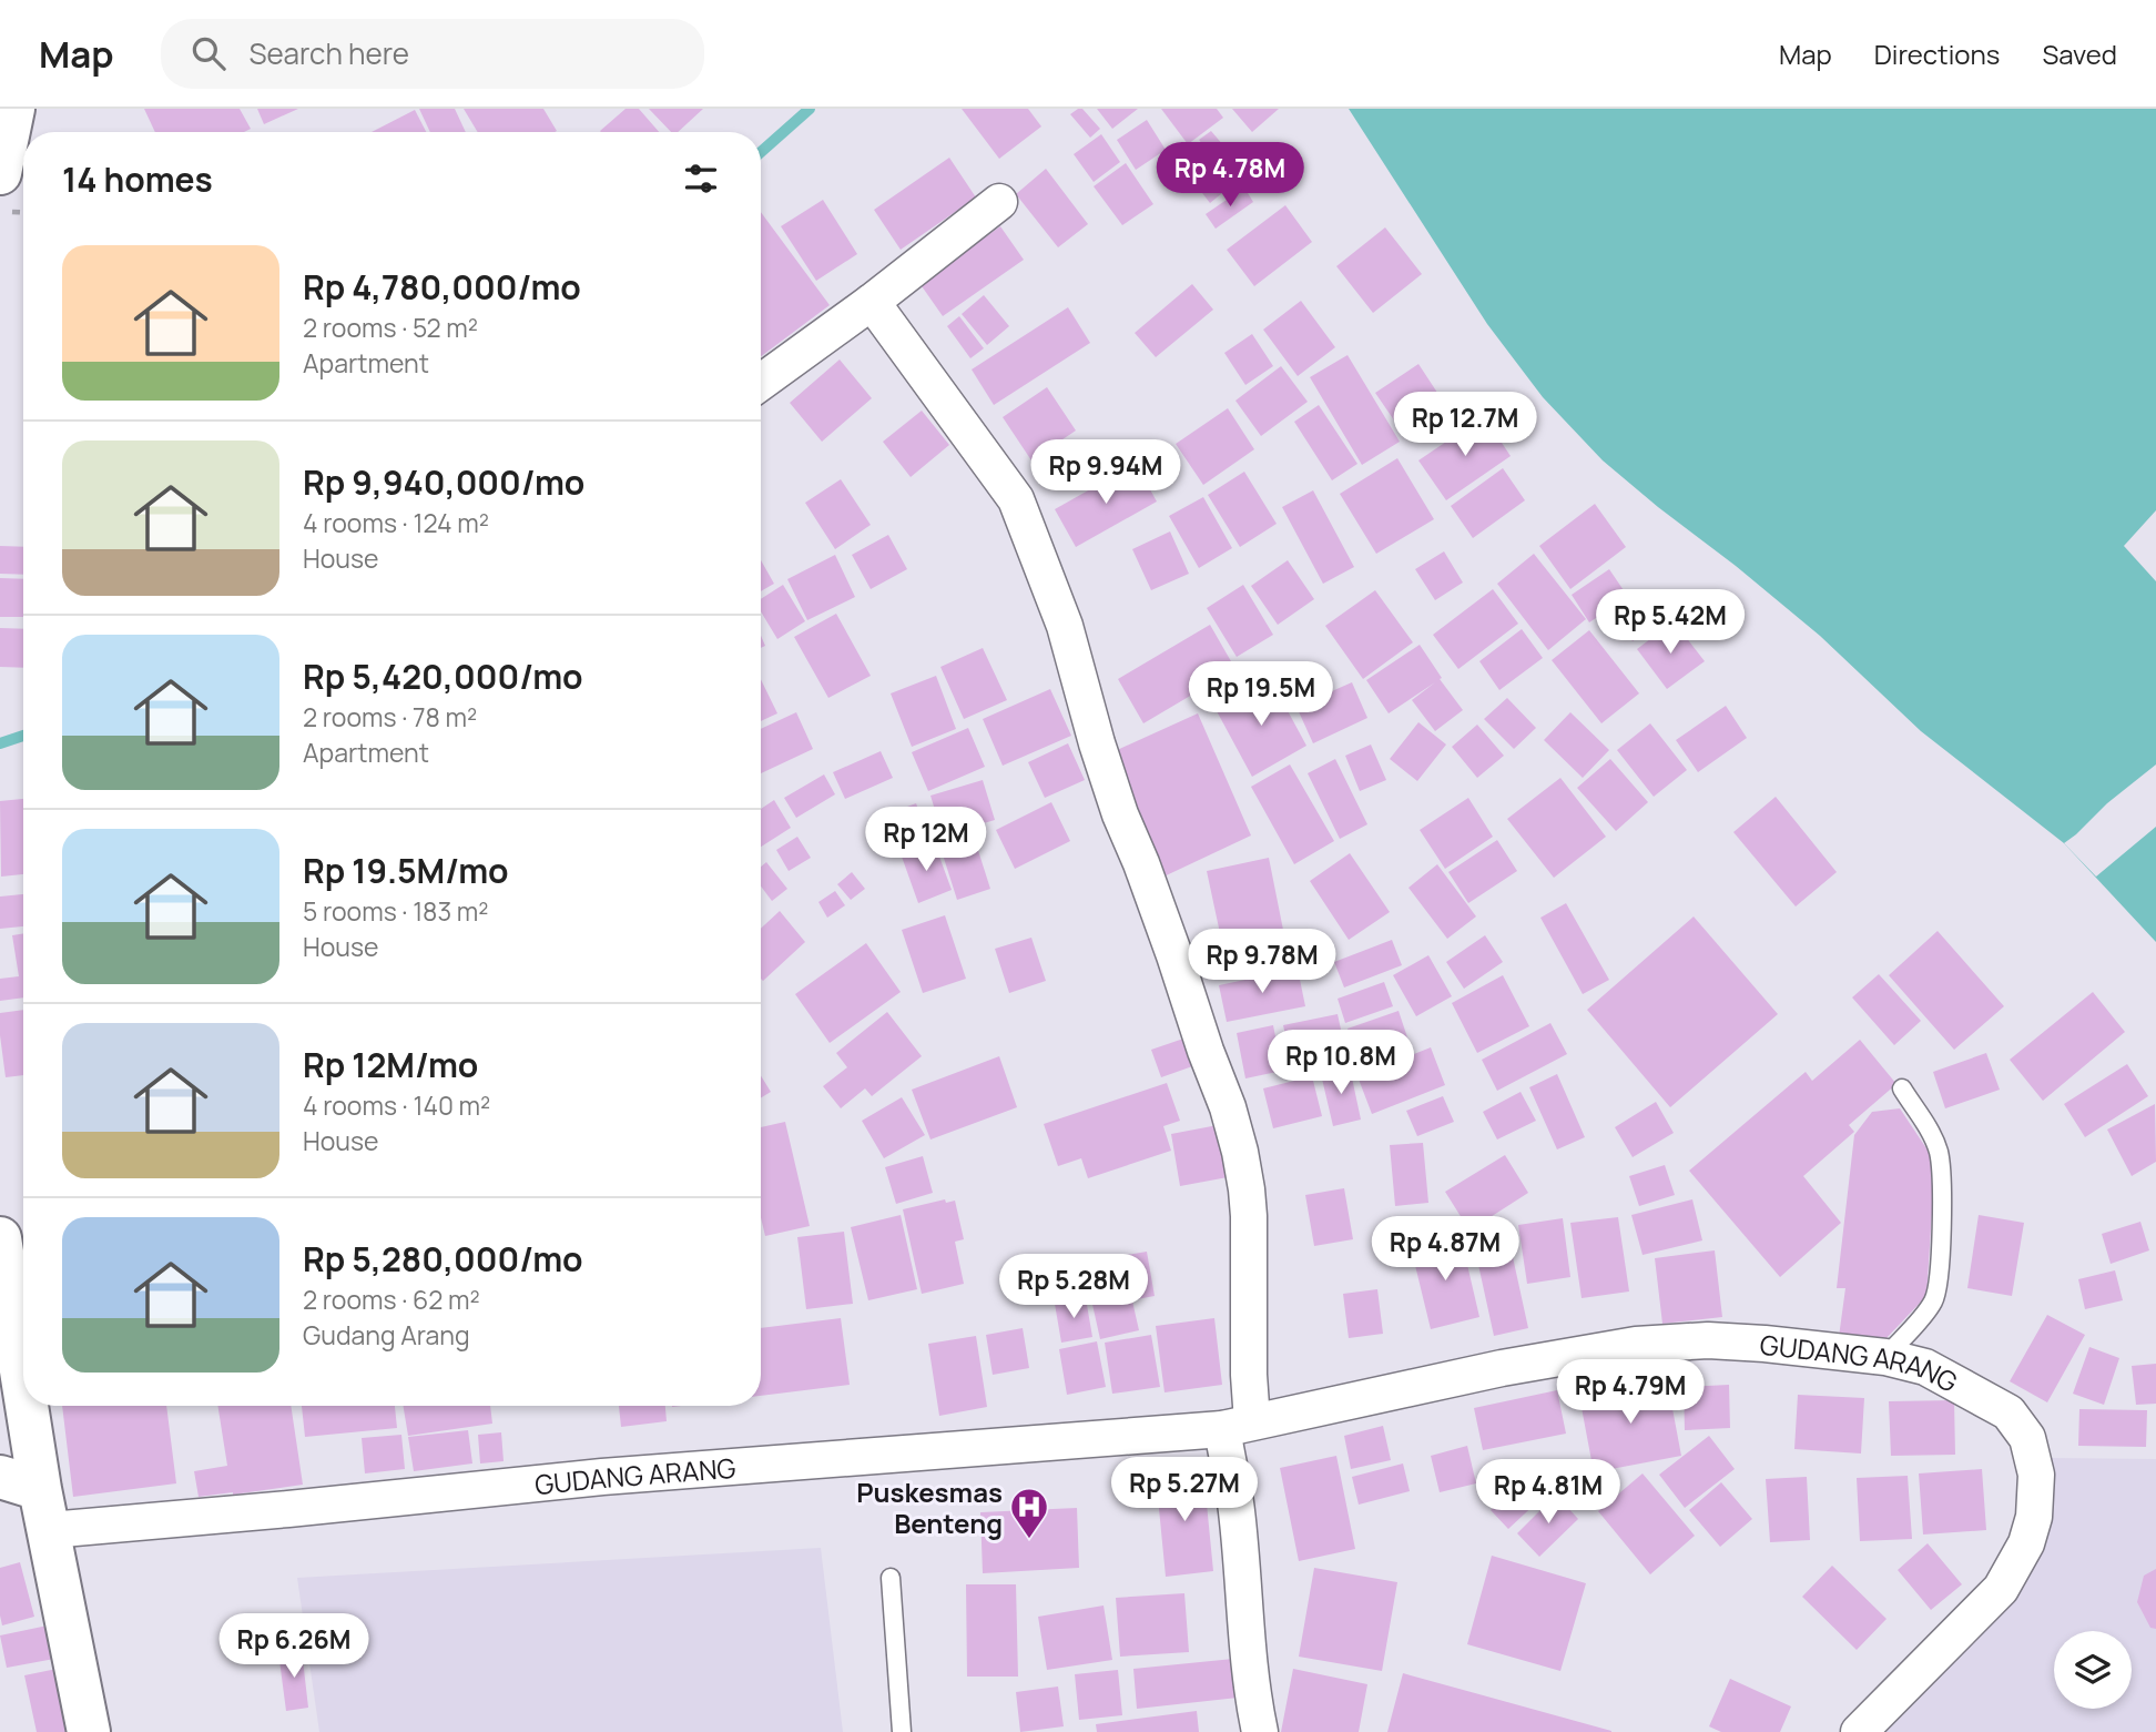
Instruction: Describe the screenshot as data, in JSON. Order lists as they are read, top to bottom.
{
  "streets": {
    "street": ["GUDANG ARANG"]
  },
  "places": {
    "hospital": ["Puskesmas Benteng"]
  },
  "page": {
    "header": "Map",
    "search": "Search here",
    "nav": ["Map", "Directions", "Saved"],
    "heading": "14 homes",
    "price": [
      "Rp 4.78M",
      "Rp 12.7M",
      "Rp 9.94M",
      "Rp 5.42M",
      "Rp 19.5M",
      "Rp 12M",
      "Rp 9.78M",
      "Rp 10.8M",
      "Rp 4.87M",
      "Rp 5.28M",
      "Rp 4.79M",
      "Rp 5.27M",
      "Rp 4.81M",
      "Rp 6.26M"
    ],
    "list": [
      {
        "name": "Rp 4,780,000/mo",
        "note": "2 rooms · 52 m² · Apartment"
      },
      {
        "name": "Rp 9,940,000/mo",
        "note": "4 rooms · 124 m² · House"
      },
      {
        "name": "Rp 5,420,000/mo",
        "note": "2 rooms · 78 m² · Apartment"
      },
      {
        "name": "Rp 19.5M/mo",
        "note": "5 rooms · 183 m² · House"
      },
      {
        "name": "Rp 12M/mo",
        "note": "4 rooms · 140 m² · House"
      },
      {
        "name": "Rp 5,280,000/mo",
        "note": "2 rooms · 62 m² · Gudang Arang"
      }
    ]
  }
}
